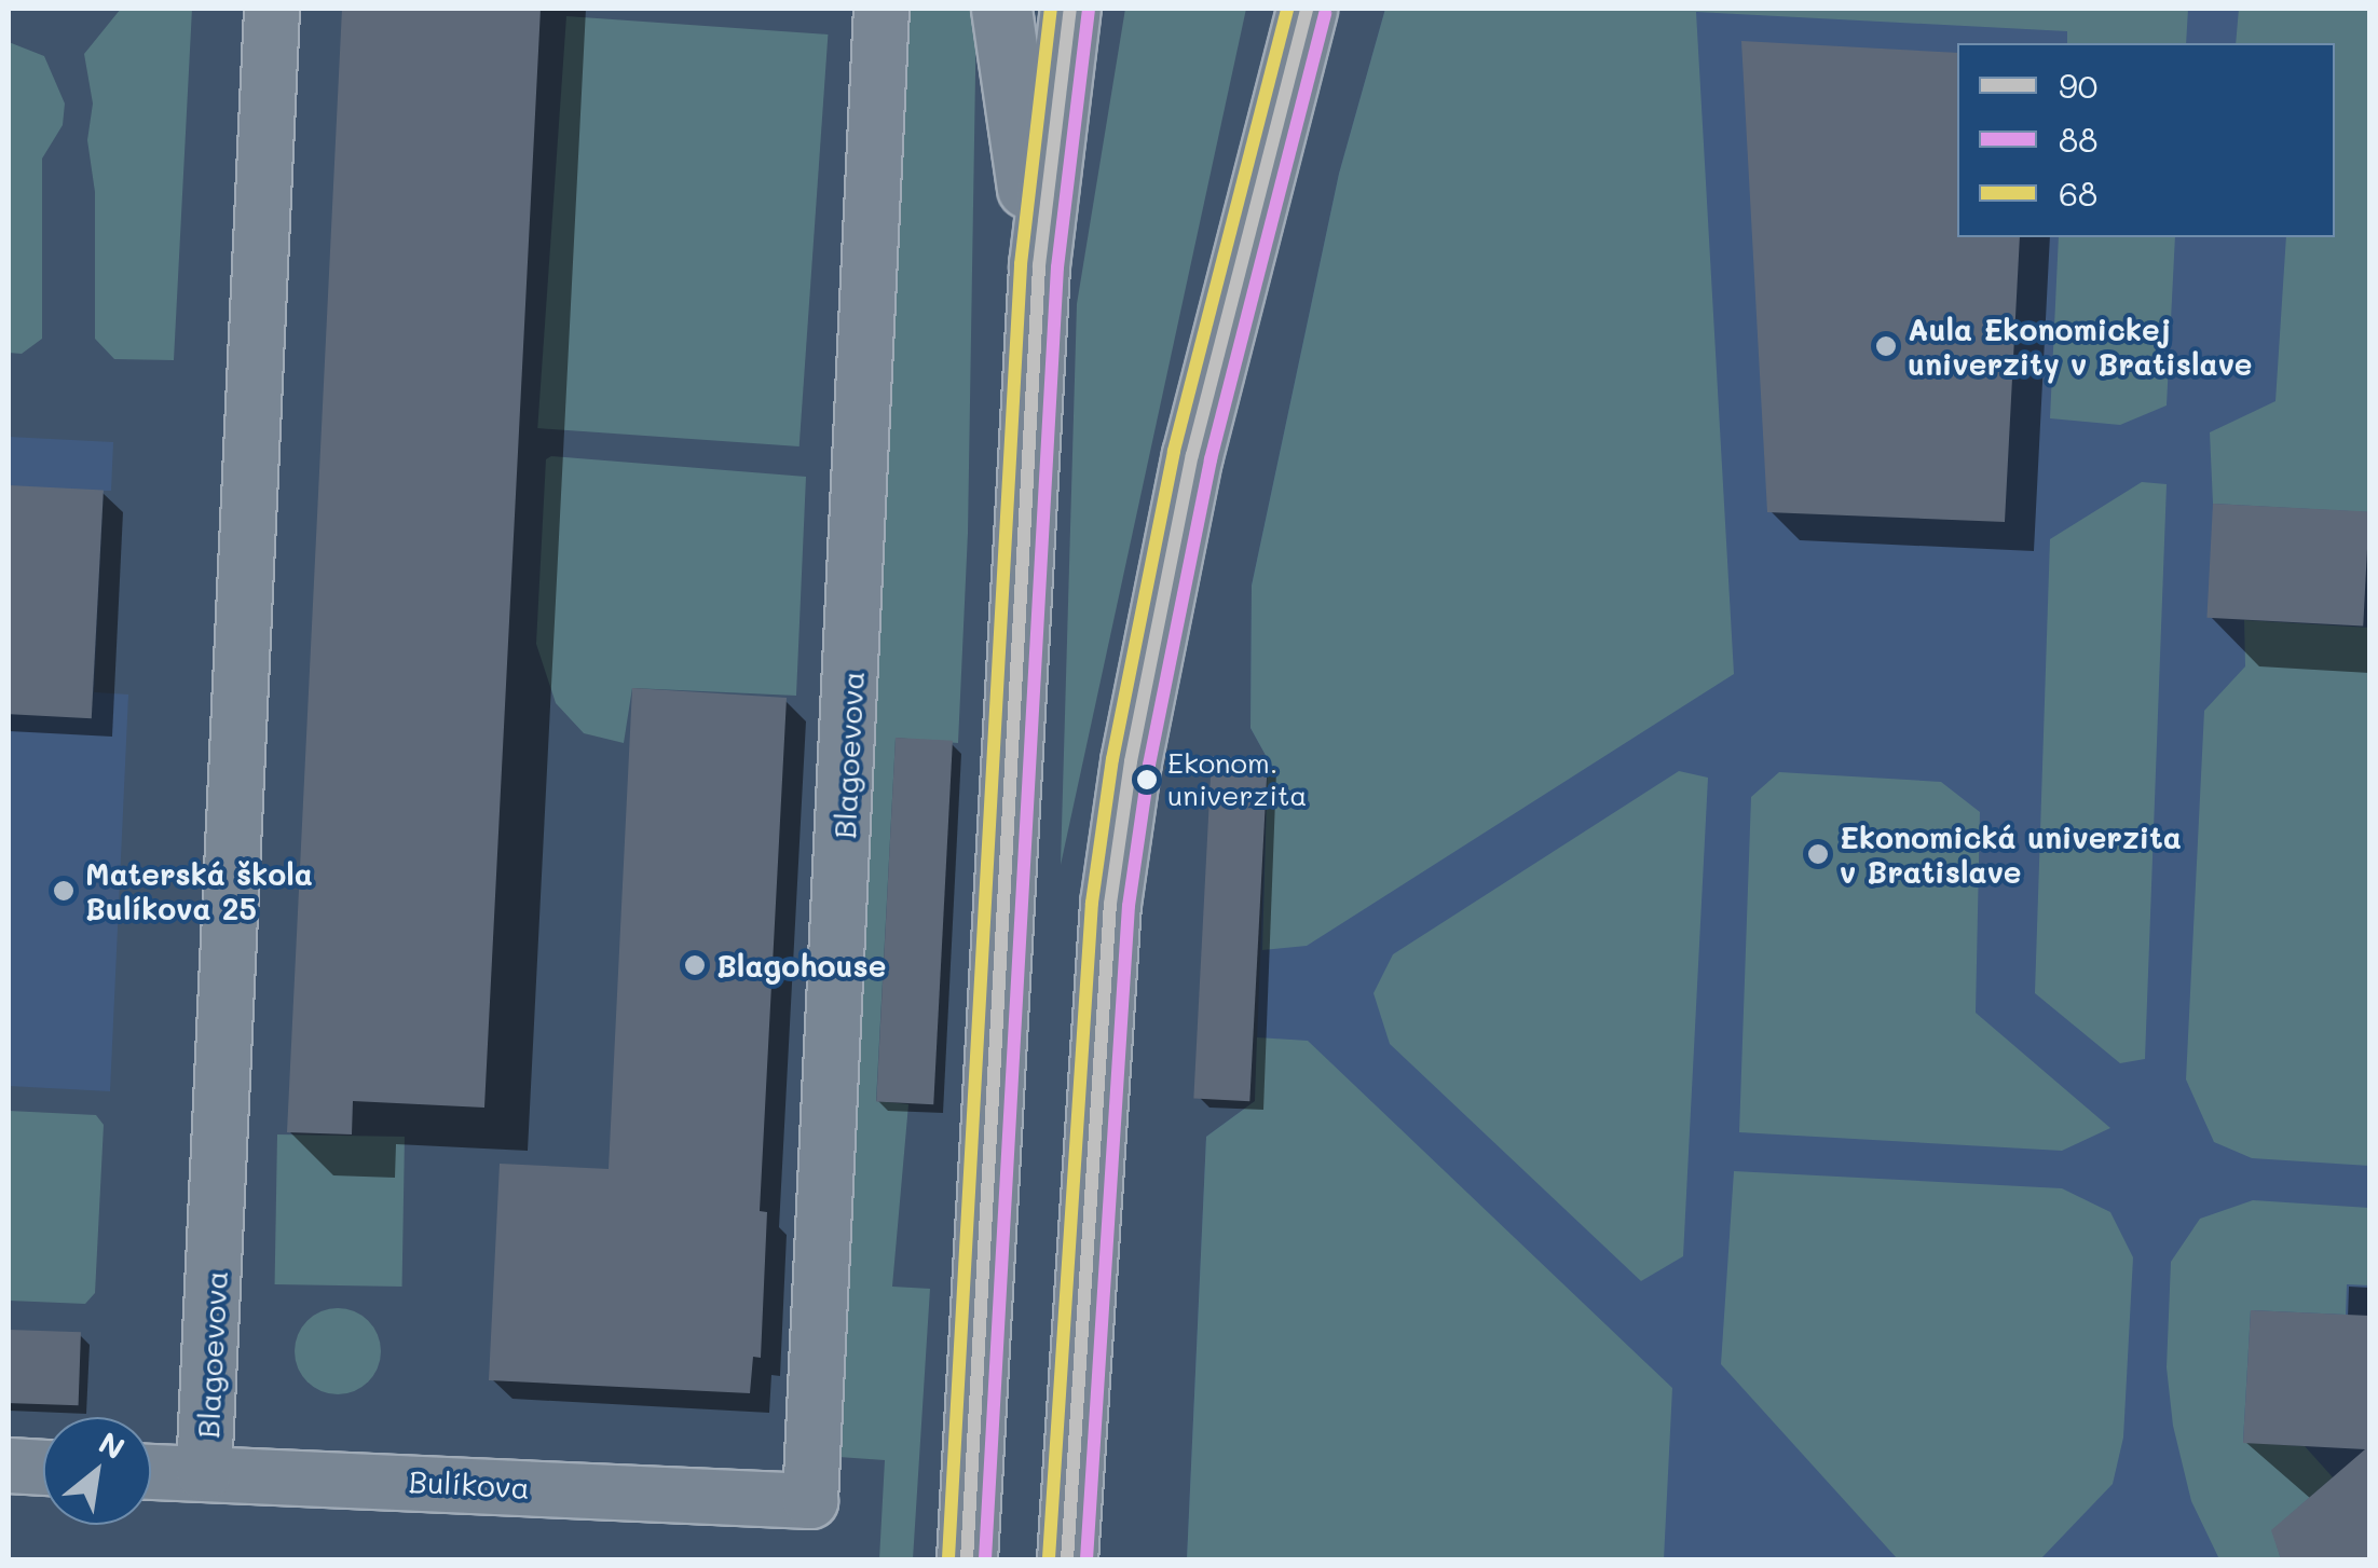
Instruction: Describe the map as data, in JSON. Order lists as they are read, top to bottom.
{
  "streets": {
    "street": ["Blagoevova", "Bulíkova"]
  },
  "crossings": [
    ["Blagoevova", "Bulíkova"]
  ],
  "places": [
    "Aula Ekonomickej univerzity v Bratislave",
    "Ekonom. univerzita",
    "Ekonomická univerzita v Bratislave",
    "Materská škola Bulíkova 25",
    "Blagohouse"
  ],
  "lines": ["transit line 90", "transit line 68", "transit line 88"],
  "legend": ["90", "88", "68"],
  "north": "top right"
}
